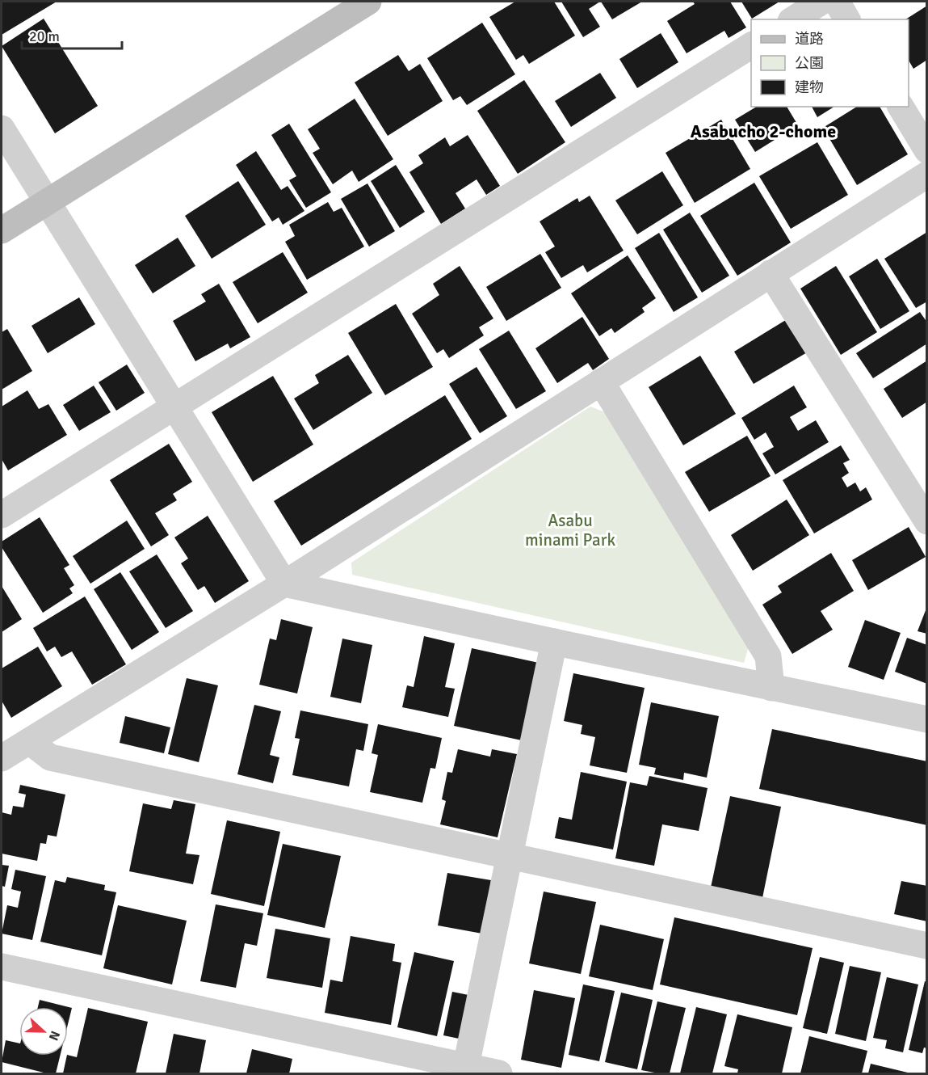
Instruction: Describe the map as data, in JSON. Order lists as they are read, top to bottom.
{
  "districts": ["Asabucho 2-chome"],
  "parks": ["Asabu minami Park"],
  "legend": ["道路", "公園", "建物"],
  "scale_bar": "20 m",
  "north": "right"
}
